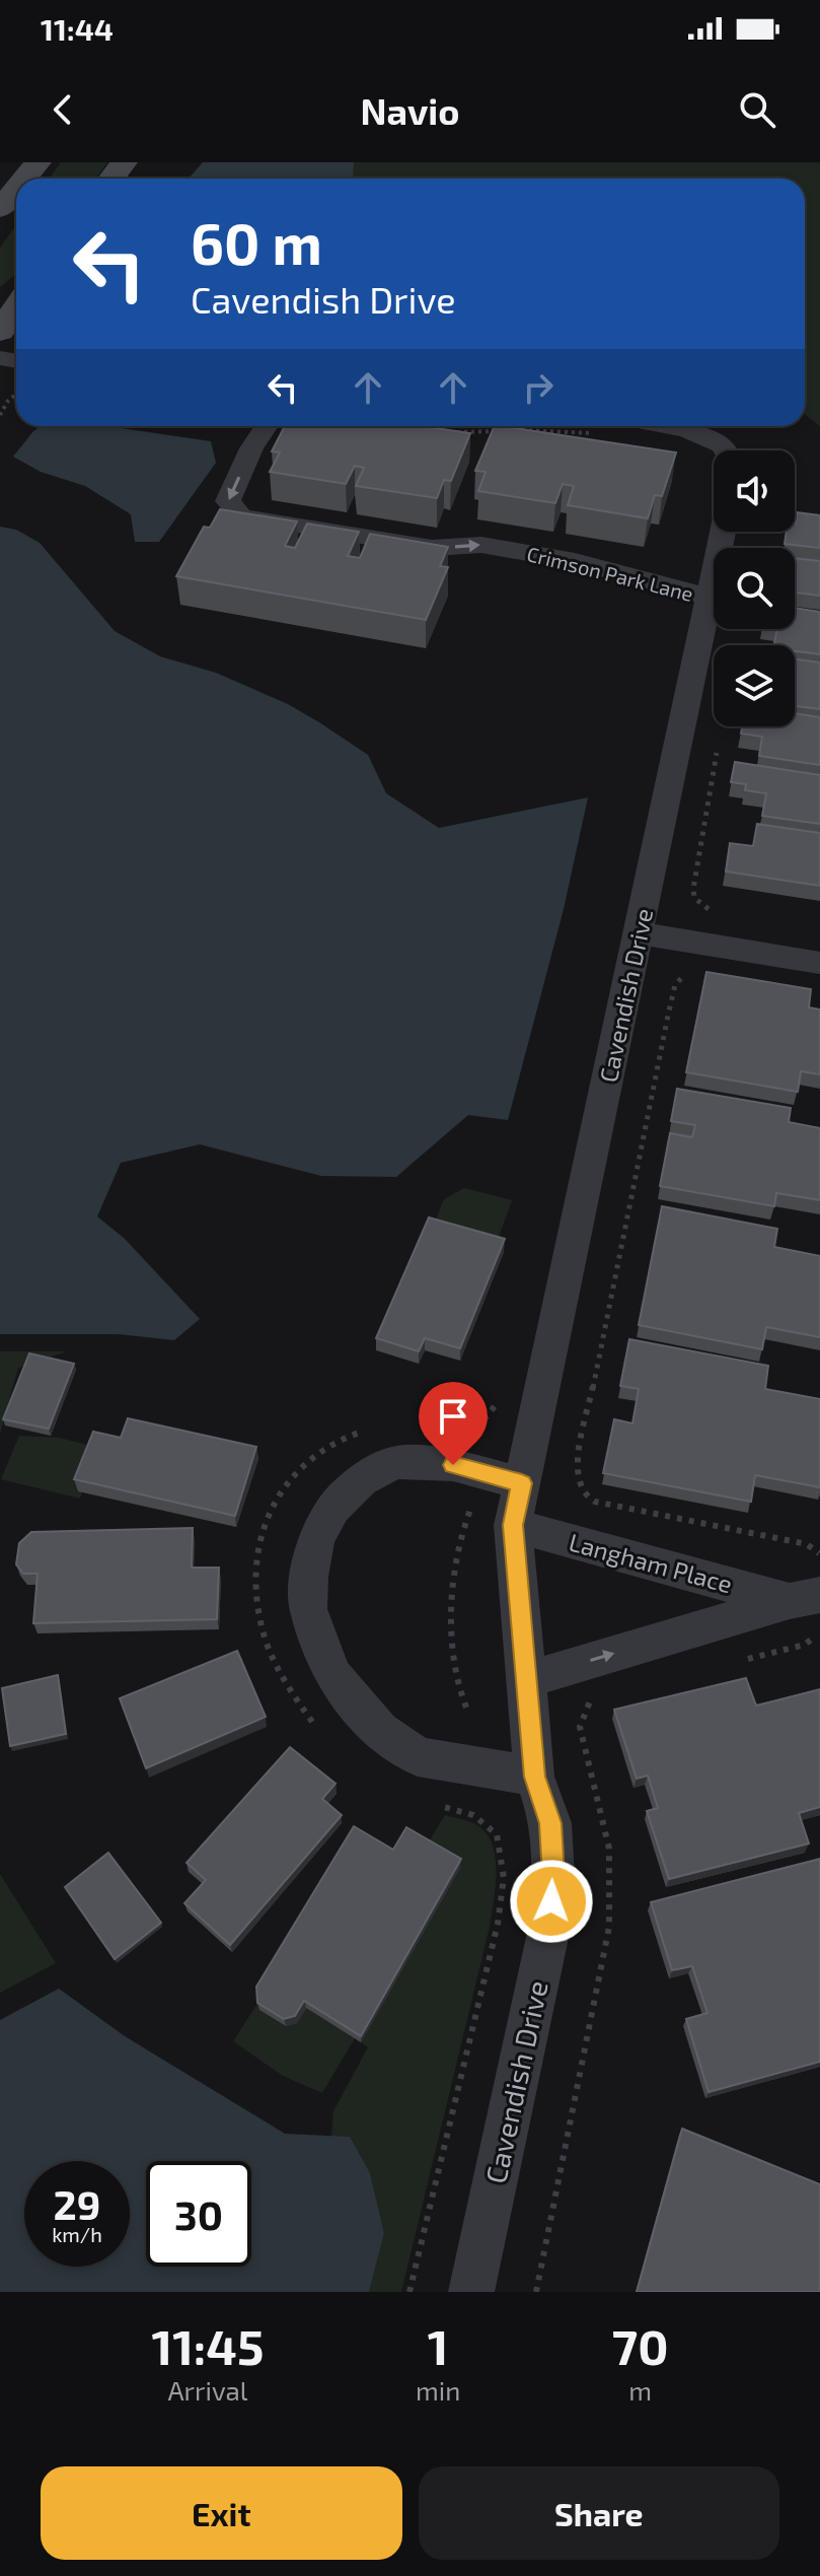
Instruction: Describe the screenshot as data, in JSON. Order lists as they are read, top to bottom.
{
  "streets": {
    "street": ["Crimson Park Lane", "Cavendish Drive", "Langham Place"]
  },
  "crossings": [
    ["Crimson Park Lane", "Cavendish Drive"],
    ["Cavendish Drive", "Langham Place"]
  ],
  "one_way": ["Crimson Park Lane", "Langham Place"],
  "page": {
    "status": "11:44",
    "header": "Navio",
    "turn": ["60 m", "Cavendish Drive"],
    "speed": "29 km/h",
    "limit": "30",
    "eta": [
      "11:45",
      "Arrival",
      "1",
      "min",
      "70",
      "m"
    ],
    "buttons": ["Exit", "Share"]
  }
}
